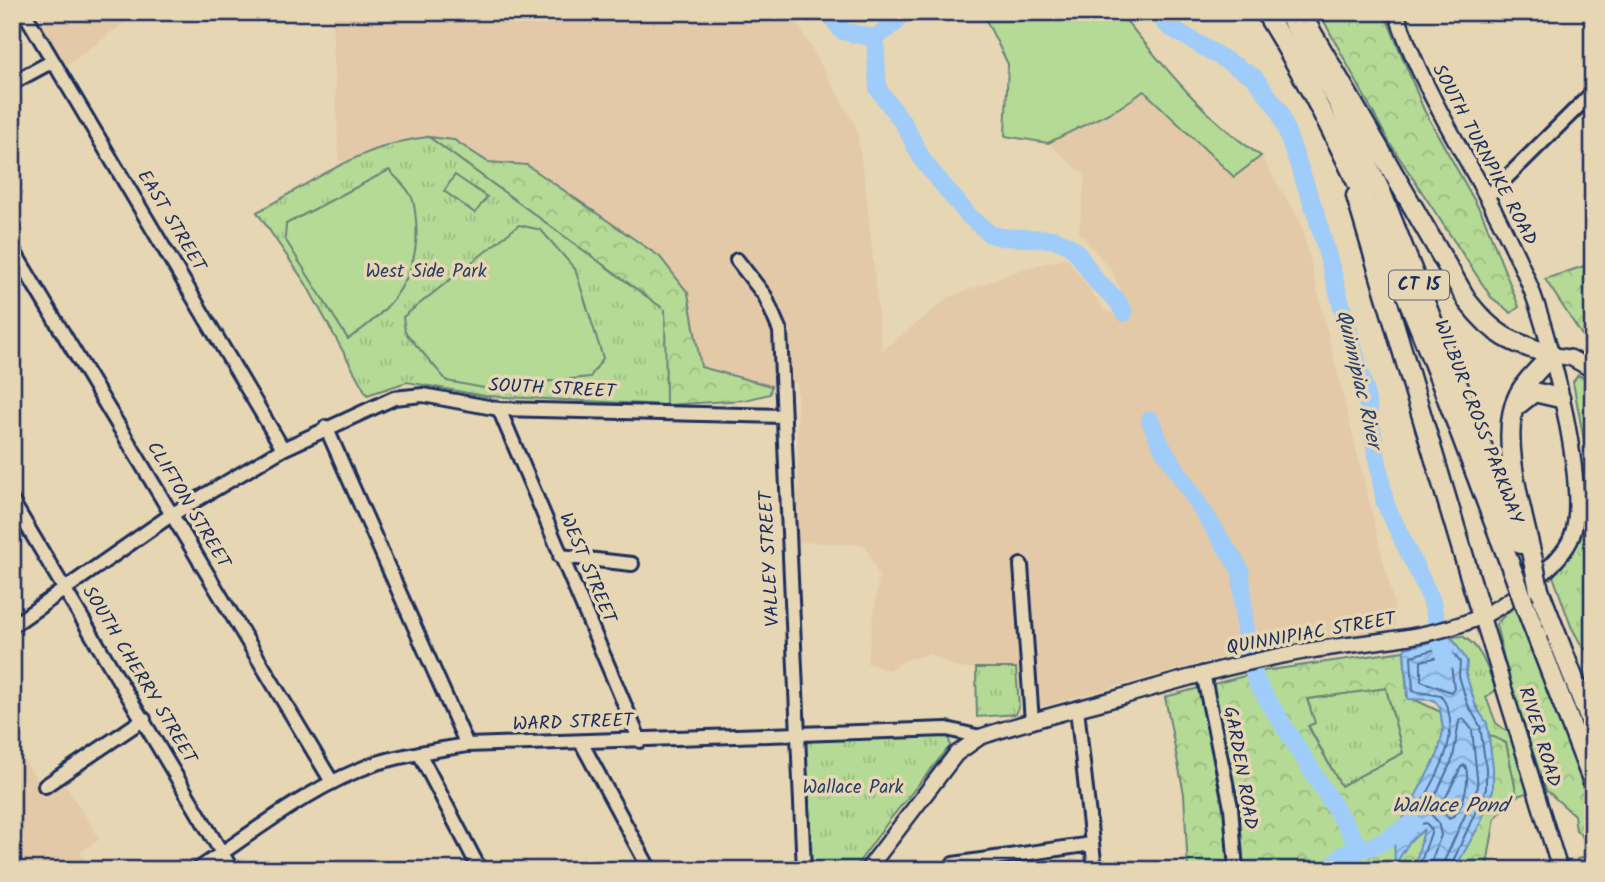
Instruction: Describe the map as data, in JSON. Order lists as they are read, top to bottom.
{
  "streets": {
    "highway": ["CT 15", "WILBUR CROSS PARKWAY"],
    "main road": ["SOUTH TURNPIKE ROAD", "QUINNIPIAC STREET", "RIVER ROAD"],
    "street": [
      "EAST STREET",
      "SOUTH STREET",
      "CLIFTON STREET",
      "VALLEY STREET",
      "WEST STREET",
      "SOUTH CHERRY STREET",
      "WARD STREET",
      "GARDEN ROAD"
    ]
  },
  "crossings": [
    ["SOUTH TURNPIKE ROAD", "QUINNIPIAC STREET"],
    ["EAST STREET", "SOUTH STREET"],
    ["SOUTH STREET", "CLIFTON STREET"],
    ["SOUTH STREET", "VALLEY STREET"],
    ["SOUTH STREET", "WEST STREET"],
    ["SOUTH STREET", "SOUTH CHERRY STREET"],
    ["CLIFTON STREET", "WARD STREET"],
    ["VALLEY STREET", "WARD STREET"],
    ["WEST STREET", "WARD STREET"],
    ["QUINNIPIAC STREET", "WARD STREET"],
    ["QUINNIPIAC STREET", "RIVER ROAD"],
    ["QUINNIPIAC STREET", "GARDEN ROAD"],
    ["SOUTH CHERRY STREET", "WARD STREET"]
  ],
  "water": ["Quinnipiac River", "Wallace Pond"],
  "parks": ["West Side Park", "Wallace Park"]
}
